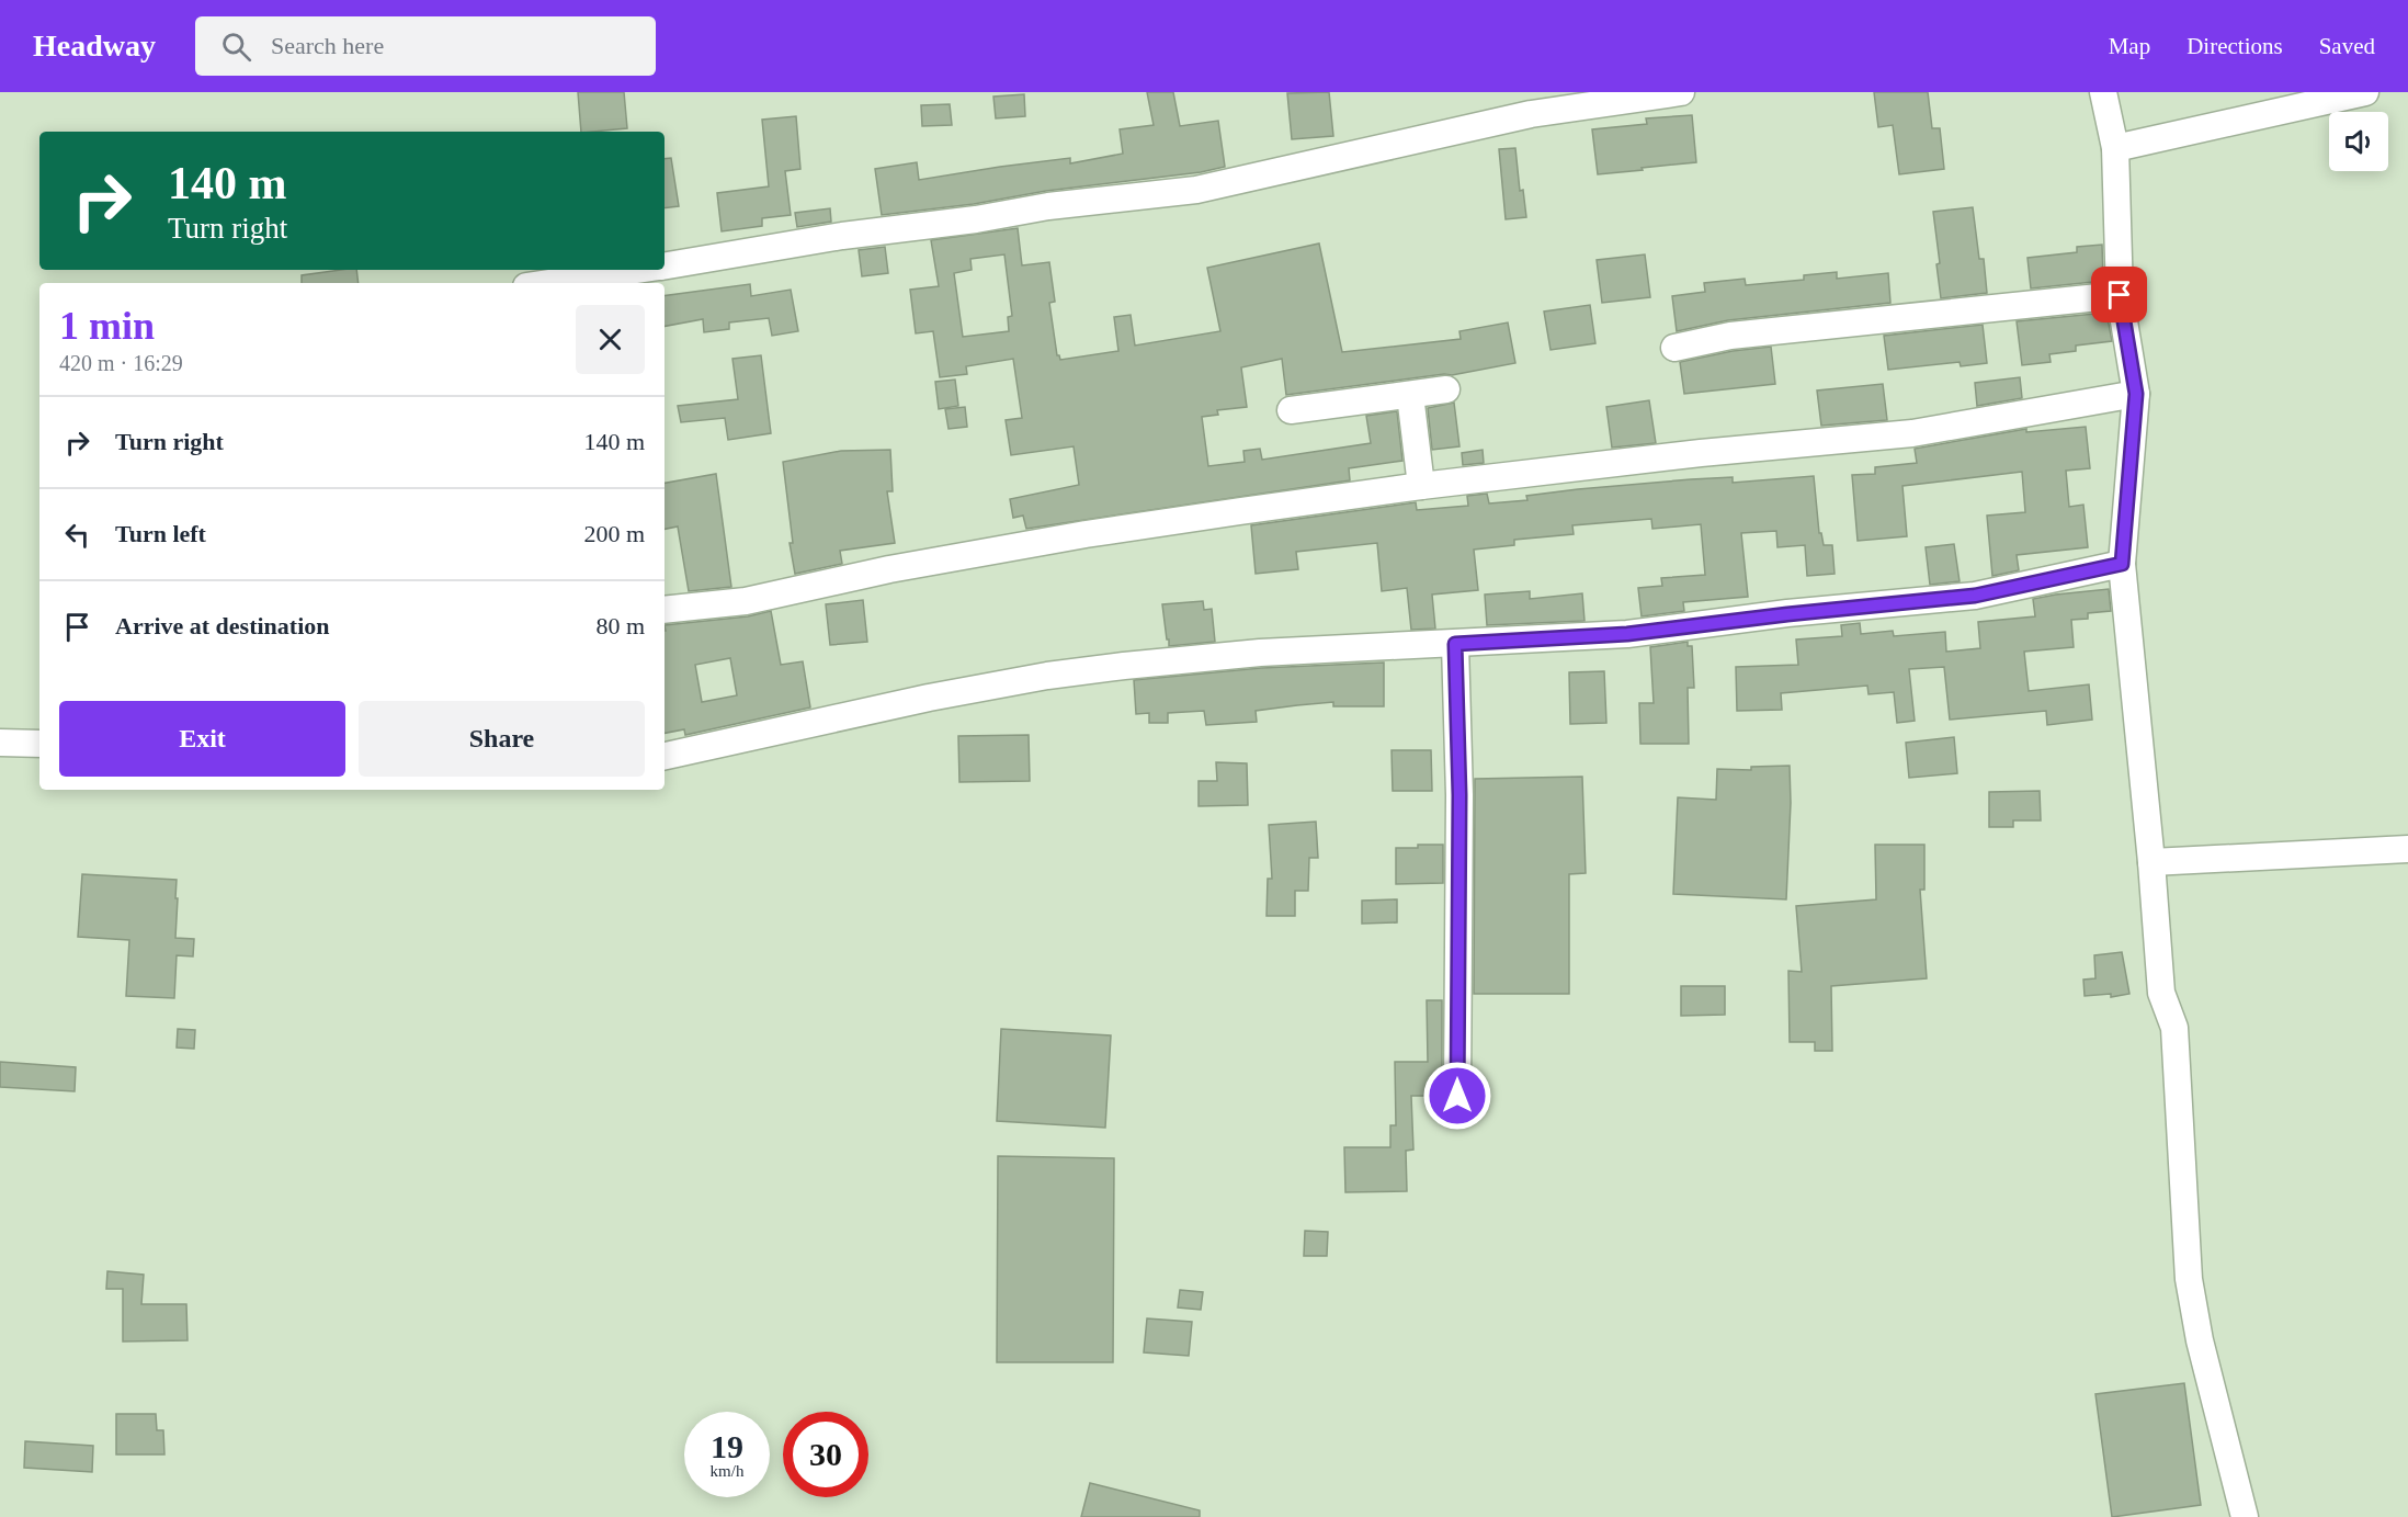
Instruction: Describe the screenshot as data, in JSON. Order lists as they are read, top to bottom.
{
  "page": {
    "header": "Headway",
    "search": "Search here",
    "nav": ["Map", "Directions", "Saved"],
    "turn": ["140 m", "Turn right"],
    "heading": ["1 min", "420 m · 16:29"],
    "list": [
      {
        "name": "Turn right",
        "value": "140 m"
      },
      {
        "name": "Turn left",
        "value": "200 m"
      },
      {
        "name": "Arrive at destination",
        "value": "80 m"
      }
    ],
    "buttons": ["Exit", "Share"],
    "speed": "19 km/h",
    "limit": "30"
  }
}
